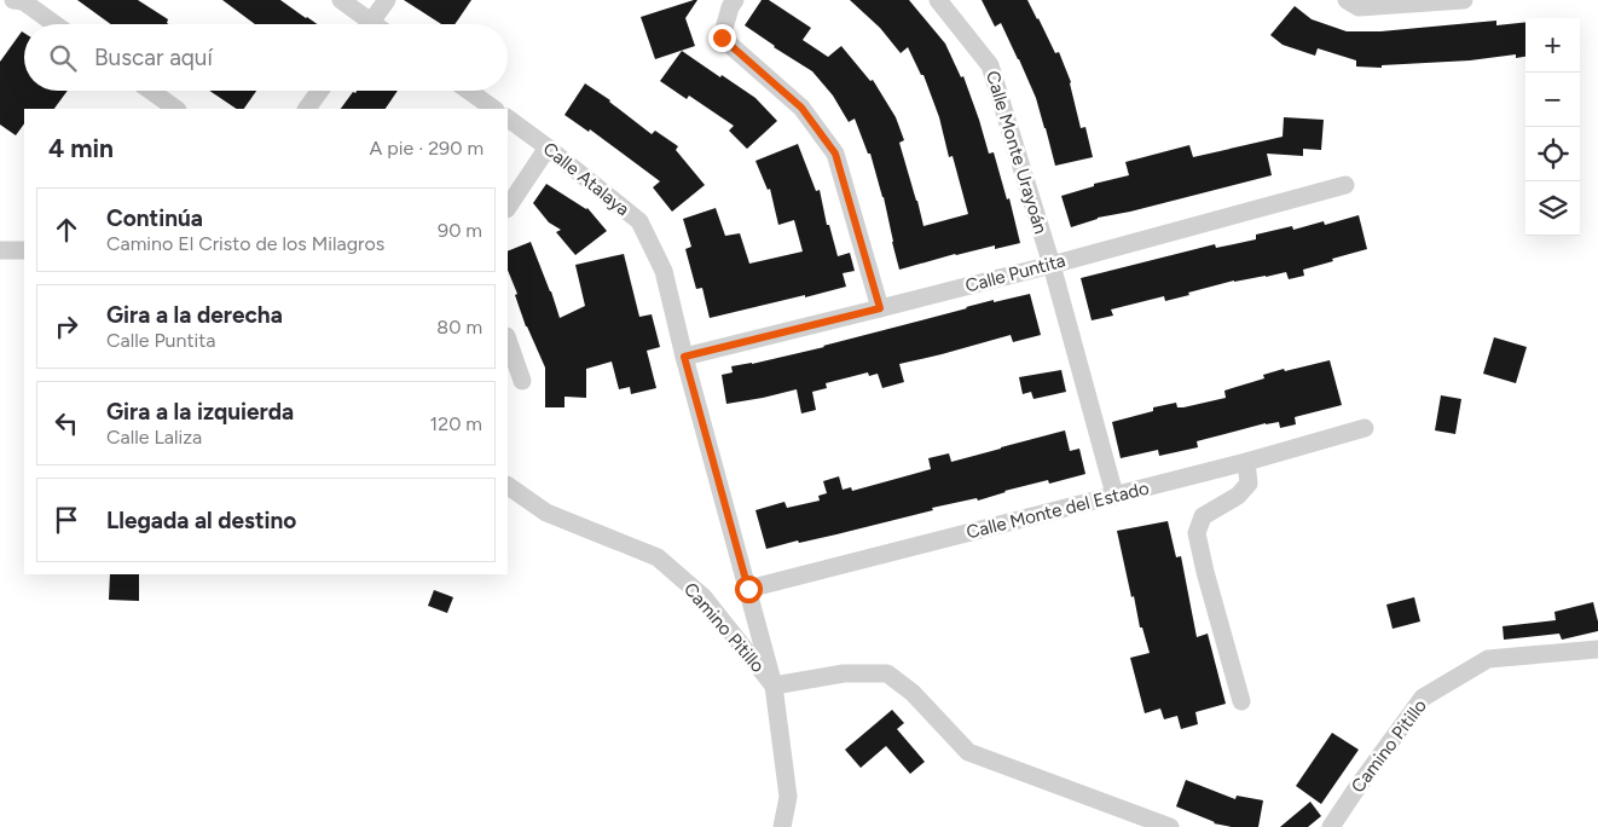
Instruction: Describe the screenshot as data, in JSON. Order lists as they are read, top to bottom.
{
  "streets": {
    "street": [
      "Calle Monte Urayoán",
      "Calle Atalaya",
      "Calle Puntita",
      "Calle Monte del Estado",
      "Camino Pitillo"
    ]
  },
  "crossings": [
    ["Calle Monte Urayoán", "Calle Puntita"],
    ["Calle Monte Urayoán", "Calle Monte del Estado"],
    ["Calle Atalaya", "Calle Puntita"],
    ["Calle Atalaya", "Calle Monte del Estado"],
    ["Calle Atalaya", "Camino Pitillo"]
  ],
  "page": {
    "map_buttons": ["+", "−"],
    "search": "Buscar aquí",
    "heading": ["4 min", "A pie · 290 m"],
    "list": [
      ["Continúa", "Camino El Cristo de los Milagros", "90 m"],
      ["Gira a la derecha", "Calle Puntita", "80 m"],
      ["Gira a la izquierda", "Calle Laliza", "120 m"],
      "Llegada al destino"
    ]
  }
}
